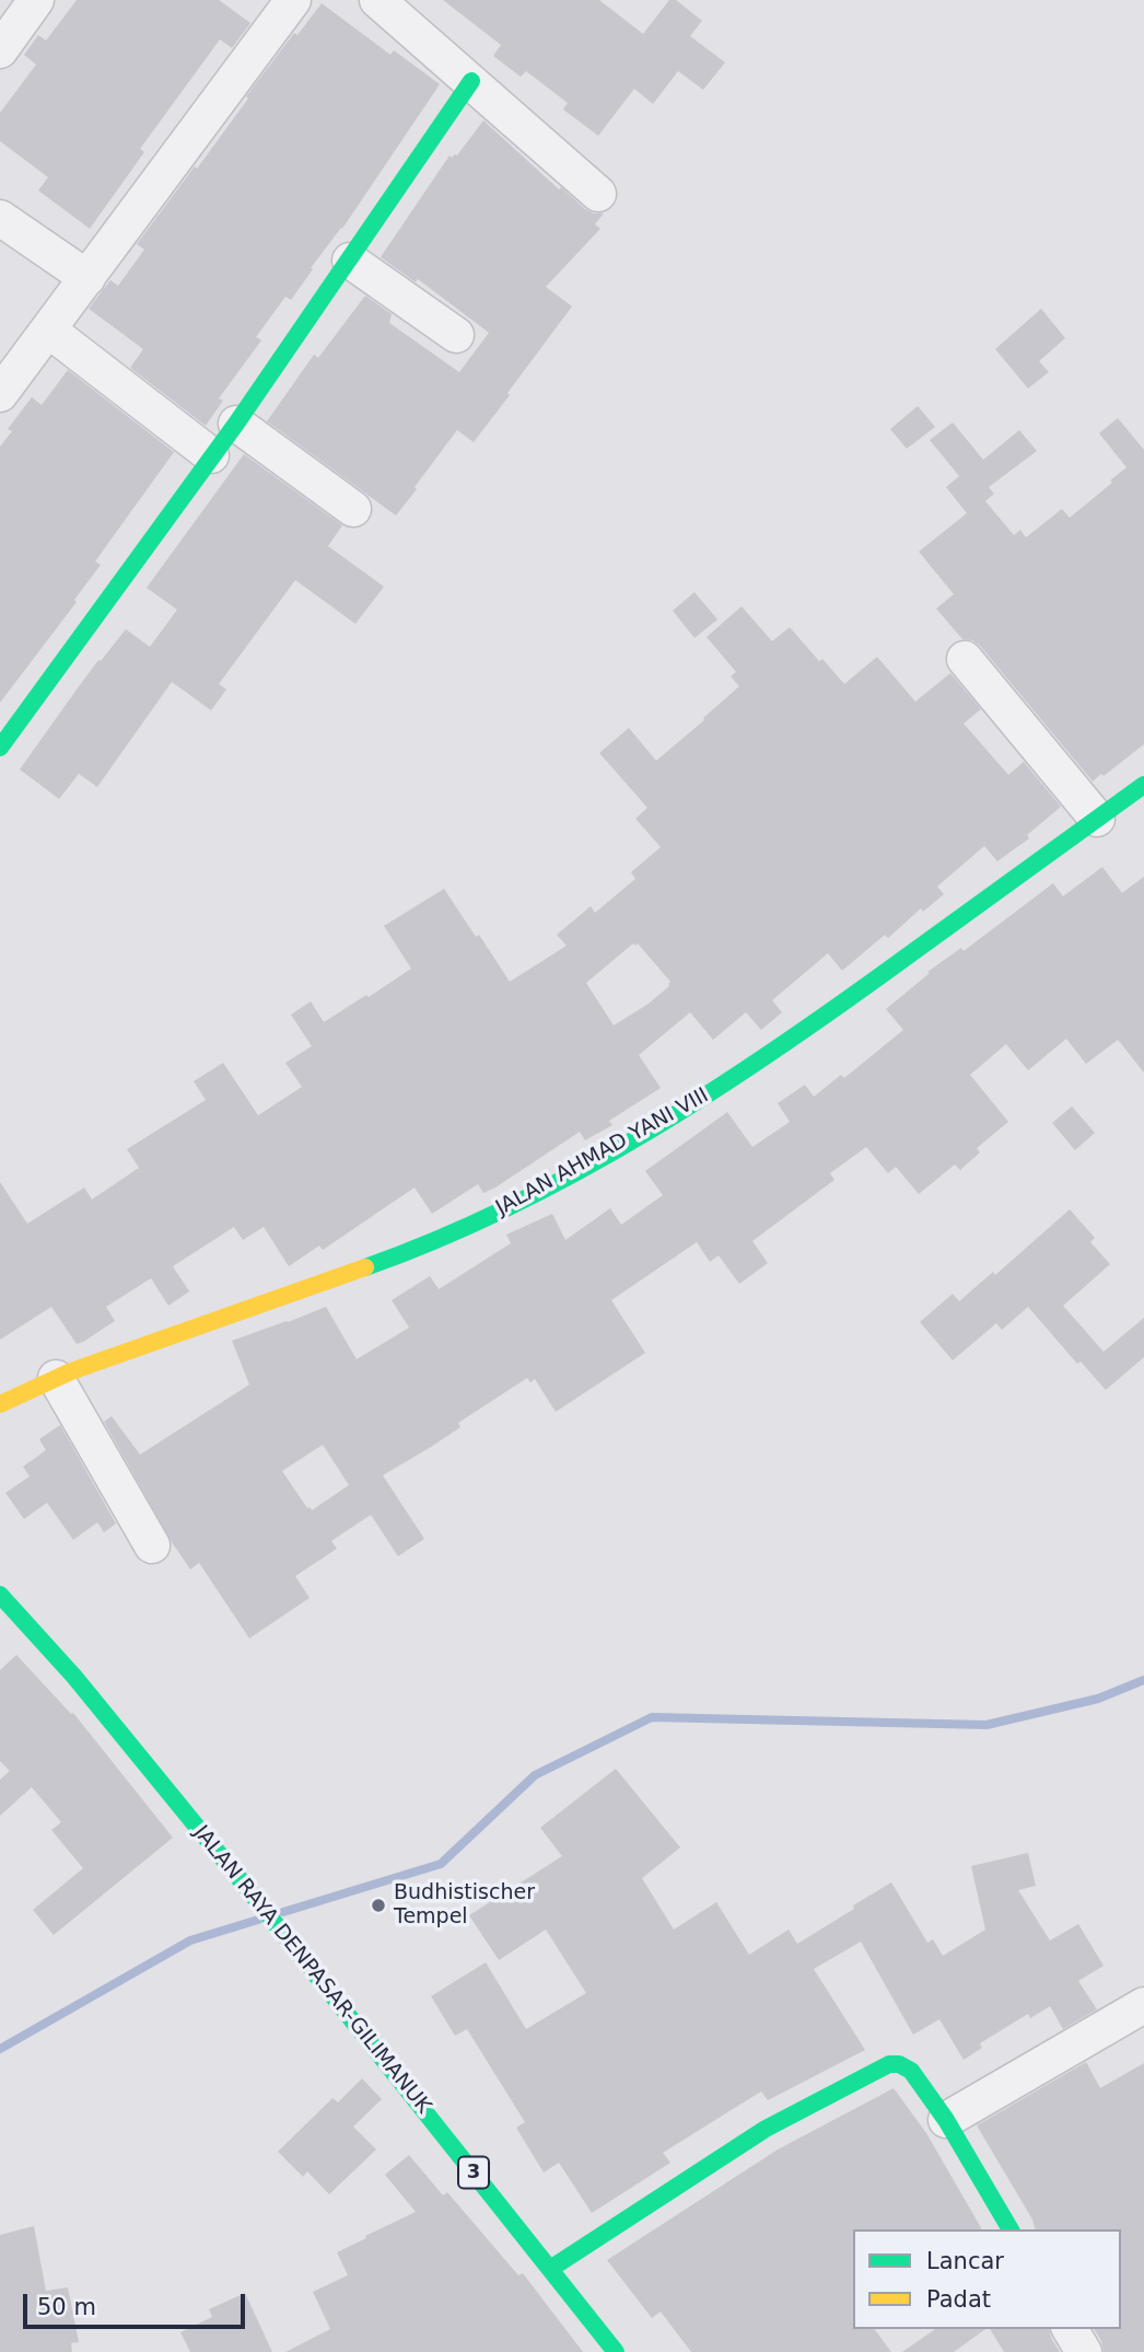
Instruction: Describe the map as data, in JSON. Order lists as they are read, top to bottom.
{
  "streets": {
    "main road": ["JALAN AHMAD YANI VIII", "JALAN RAYA DENPASAR-GILIMANUK", "3"]
  },
  "places": ["Budhistischer Tempel"],
  "legend": ["Lancar", "Padat"],
  "scale_bar": "50 m"
}
